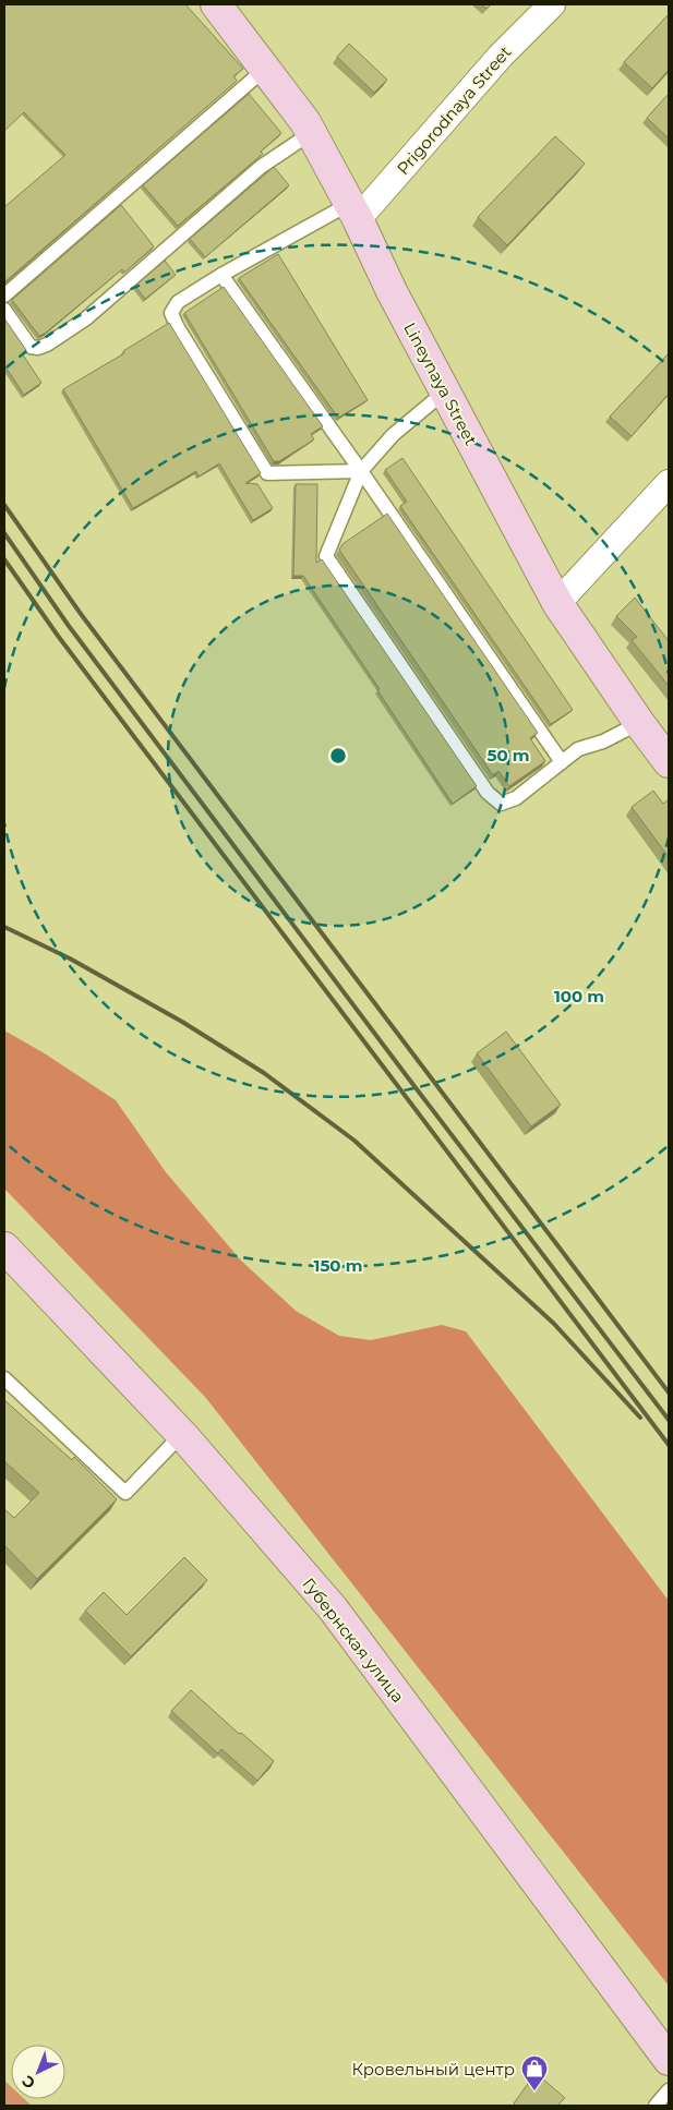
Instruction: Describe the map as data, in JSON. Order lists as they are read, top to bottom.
{
  "streets": {
    "main road": ["Lineynaya Street", "Губернская улица"],
    "street": ["Prigorodnaya Street"]
  },
  "crossings": [
    ["Prigorodnaya Street", "Lineynaya Street"]
  ],
  "places": {
    "shop": ["Кровельный центр"]
  },
  "north": "bottom left",
  "rings": ["50 m", "100 m", "150 m"]
}
